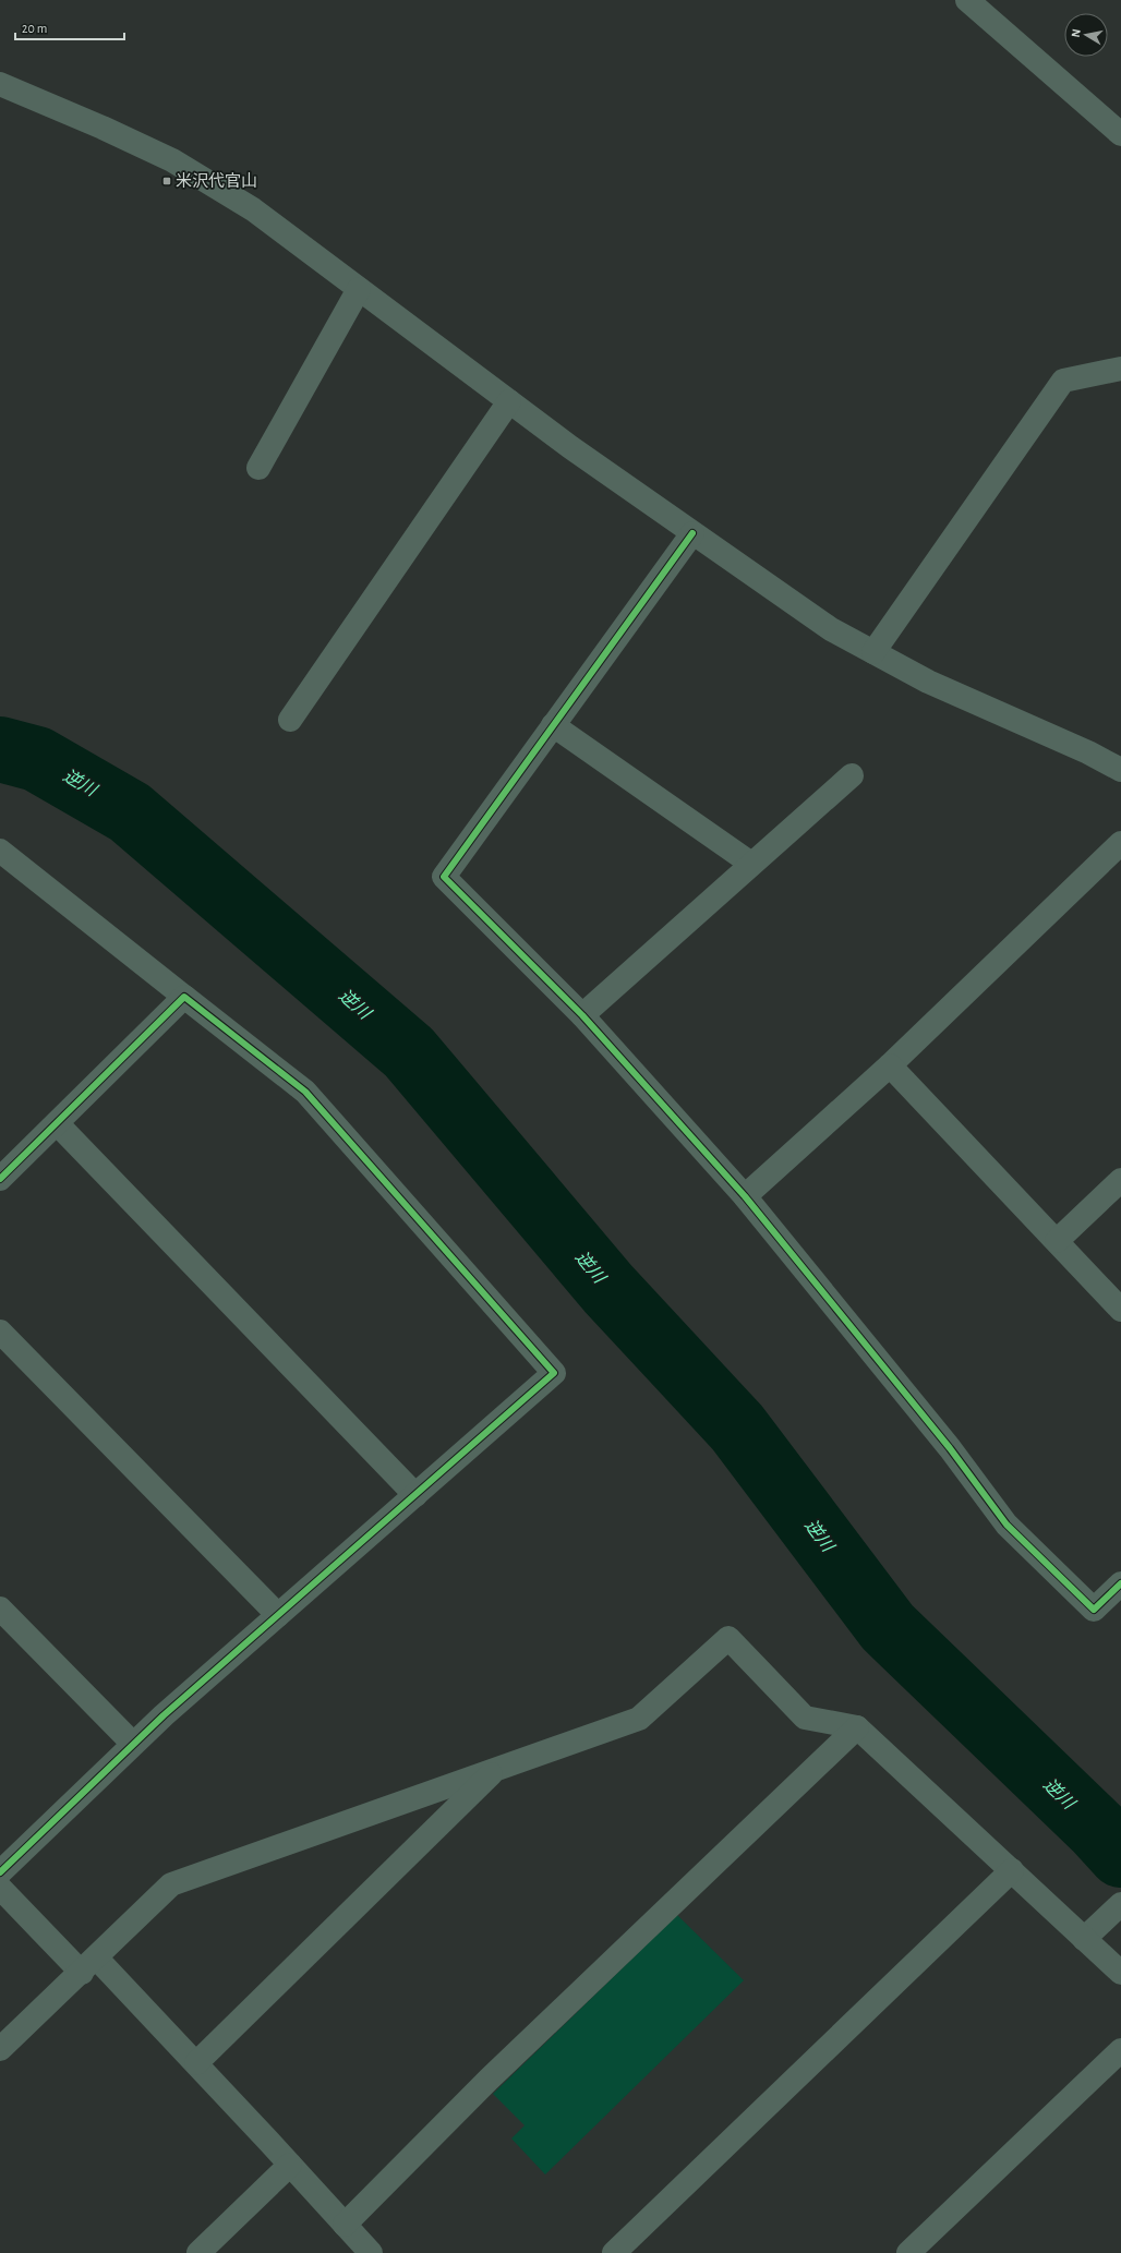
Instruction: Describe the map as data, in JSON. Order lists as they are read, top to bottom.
{
  "water": ["逆川"],
  "places": {
    "transit": ["米沢代官山"]
  },
  "scale_bar": "20 m",
  "north": "left"
}
